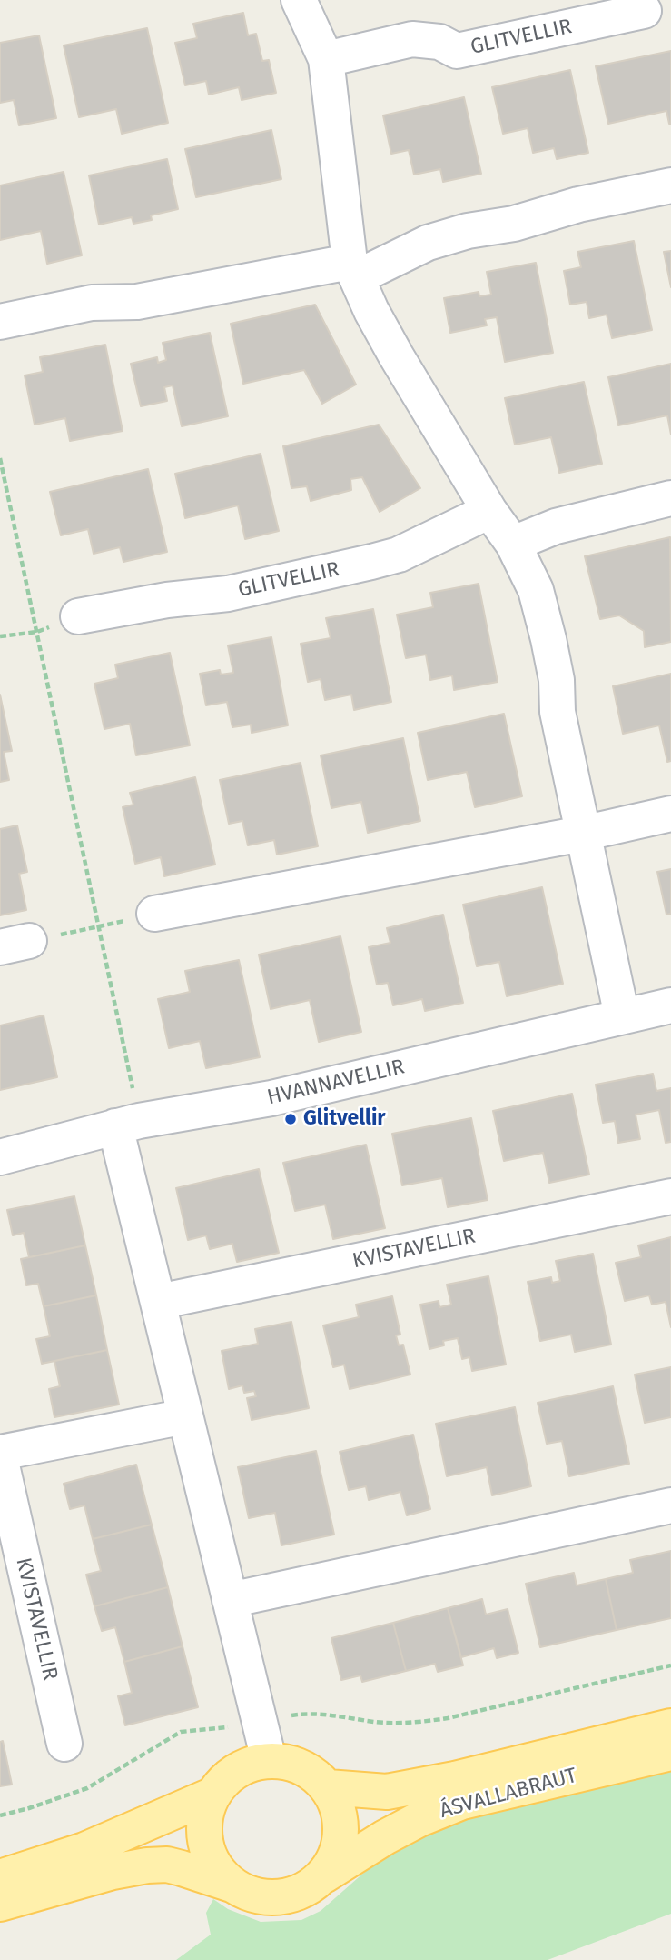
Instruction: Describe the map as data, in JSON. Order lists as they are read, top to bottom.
{
  "streets": {
    "main road": ["ÁSVALLABRAUT"],
    "street": ["GLITVELLIR", "HVANNAVELLIR", "KVISTAVELLIR"]
  },
  "places": ["Glitvellir"]
}
